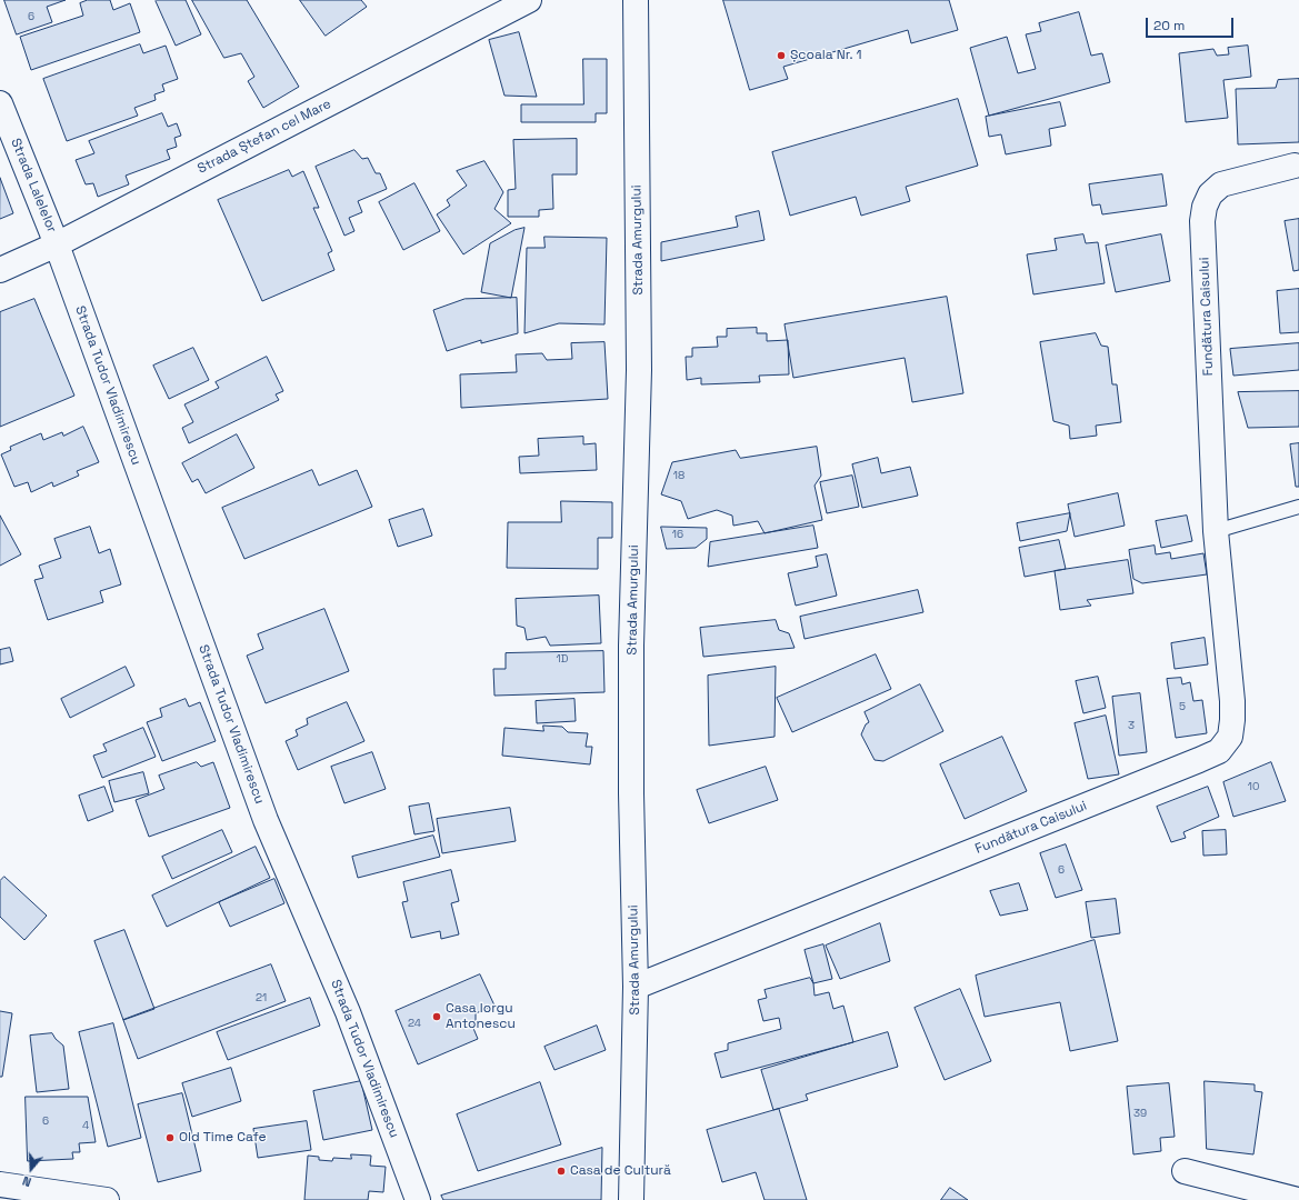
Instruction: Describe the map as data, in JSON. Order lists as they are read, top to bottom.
{
  "streets": {
    "street": [
      "Strada Ștefan cel Mare",
      "Strada Lalelelor",
      "Strada Amurgului",
      "Fundătura Caisului",
      "Strada Tudor Vladimirescu"
    ]
  },
  "crossings": [
    ["Strada Ștefan cel Mare", "Strada Lalelelor"],
    ["Strada Ștefan cel Mare", "Strada Tudor Vladimirescu"],
    ["Strada Lalelelor", "Strada Tudor Vladimirescu"],
    ["Strada Amurgului", "Fundătura Caisului"]
  ],
  "places": [
    "Școala Nr. 1",
    "Casa Iorgu Antonescu",
    "Old Time Cafe",
    "Casa de Cultură"
  ],
  "house_numbers": [
    "6",
    "18",
    "16",
    "1D",
    "5",
    "3",
    "10",
    "6",
    "21",
    "24",
    "39",
    "6",
    "4"
  ],
  "scale_bar": "20 m",
  "north": "bottom"
}
